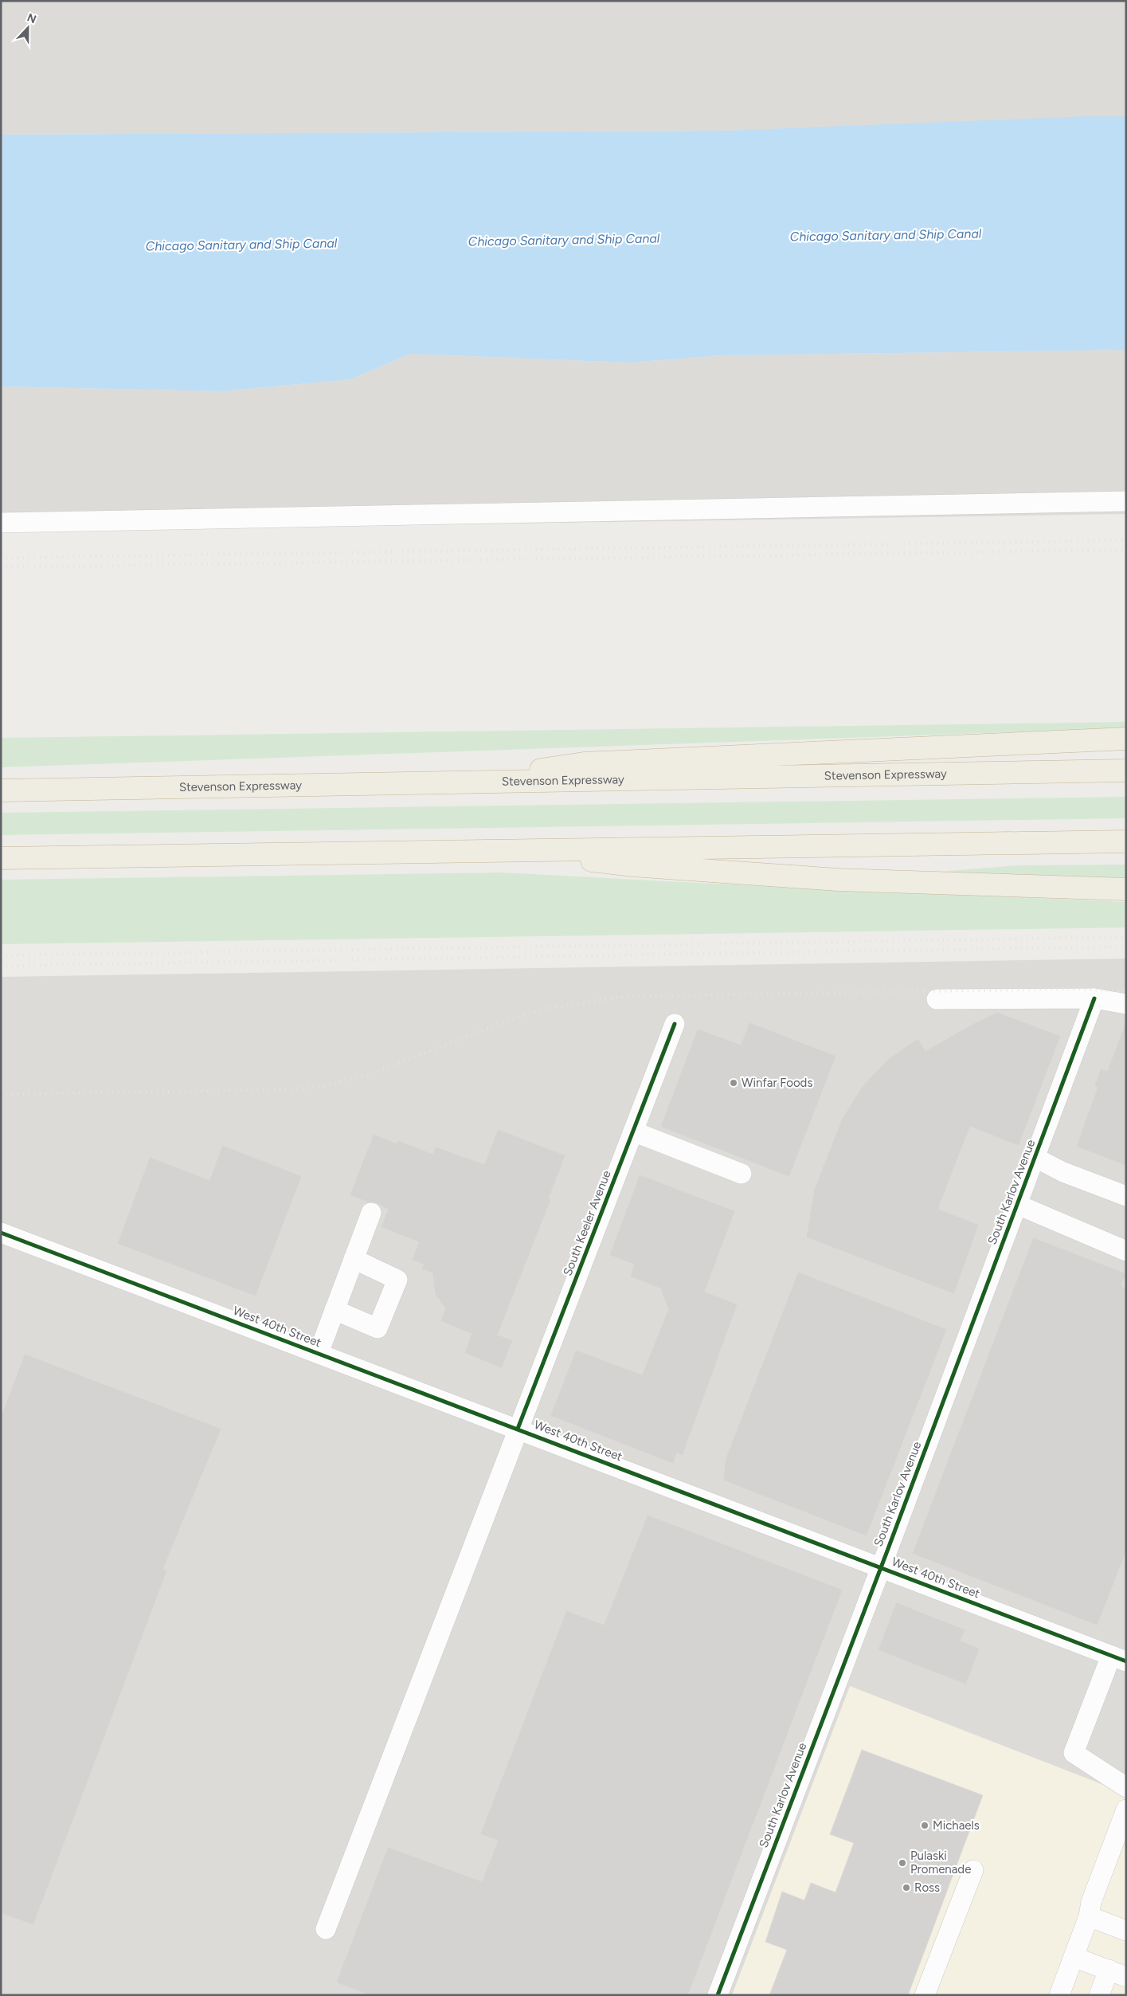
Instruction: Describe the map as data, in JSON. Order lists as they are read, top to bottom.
{
  "streets": {
    "highway": ["Stevenson Expressway"],
    "street": ["South Karlov Avenue", "South Keeler Avenue", "West 40th Street"]
  },
  "crossings": [
    ["South Karlov Avenue", "West 40th Street"],
    ["South Keeler Avenue", "West 40th Street"]
  ],
  "water": ["Chicago Sanitary and Ship Canal"],
  "places": [
    "Winfar Foods",
    "Michaels",
    "Pulaski Promenade",
    "Ross"
  ],
  "north": "top"
}
